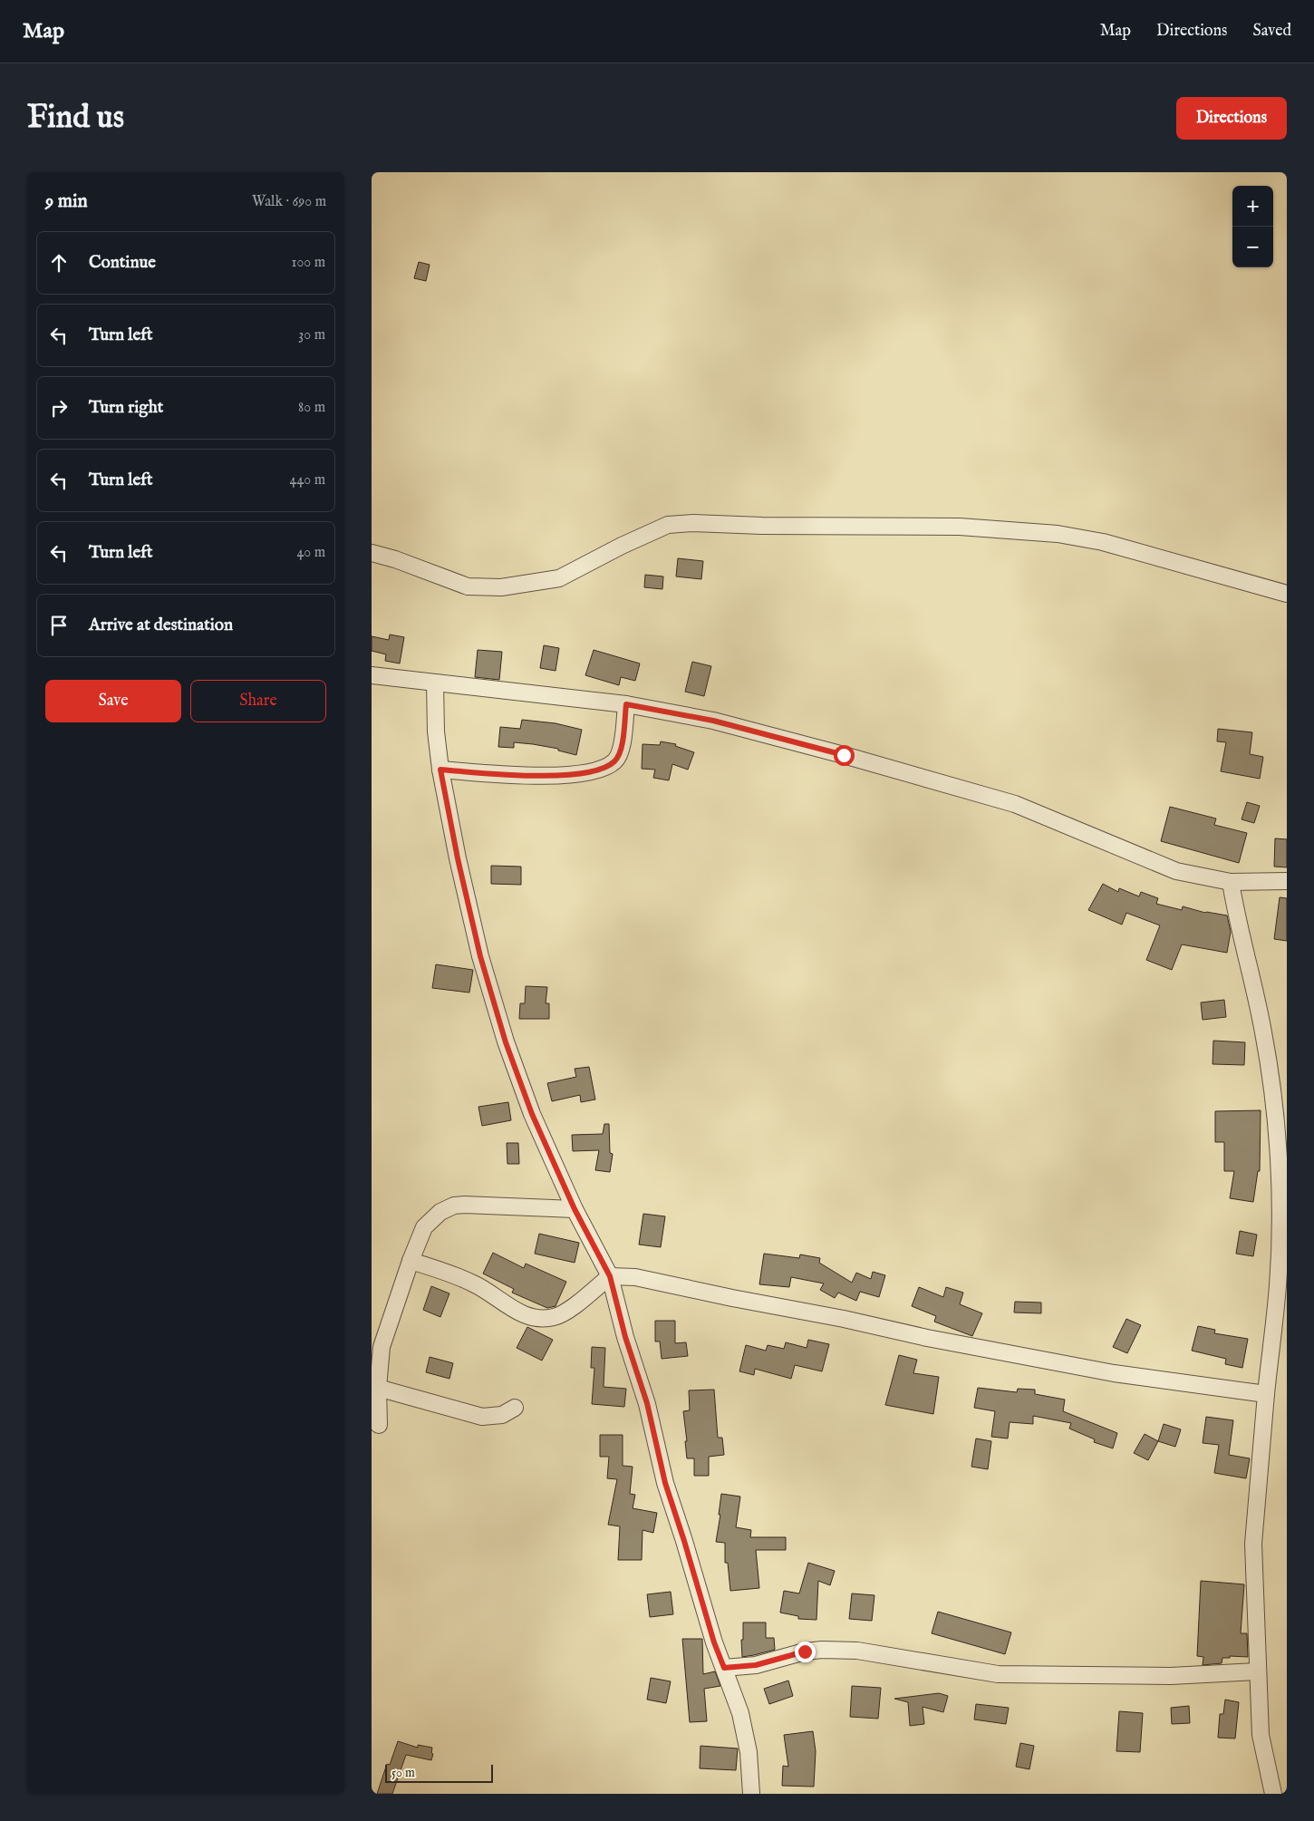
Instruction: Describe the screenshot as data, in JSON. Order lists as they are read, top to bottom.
{
  "scale_bar": "50 m",
  "page": {
    "header": "Map",
    "nav": ["Map", "Directions", "Saved"],
    "buttons": [
      "Directions",
      ["Save", "Share"]
    ],
    "title": "Find us",
    "heading": ["9 min", "Walk · 690 m"],
    "map_buttons": ["+", "−"],
    "list": [
      ["Continue", "100 m"],
      ["Turn left", "30 m"],
      ["Turn right", "80 m"],
      ["Turn left", "440 m"],
      ["Turn left", "40 m"],
      "Arrive at destination"
    ],
    "scale": "50 m"
  }
}
